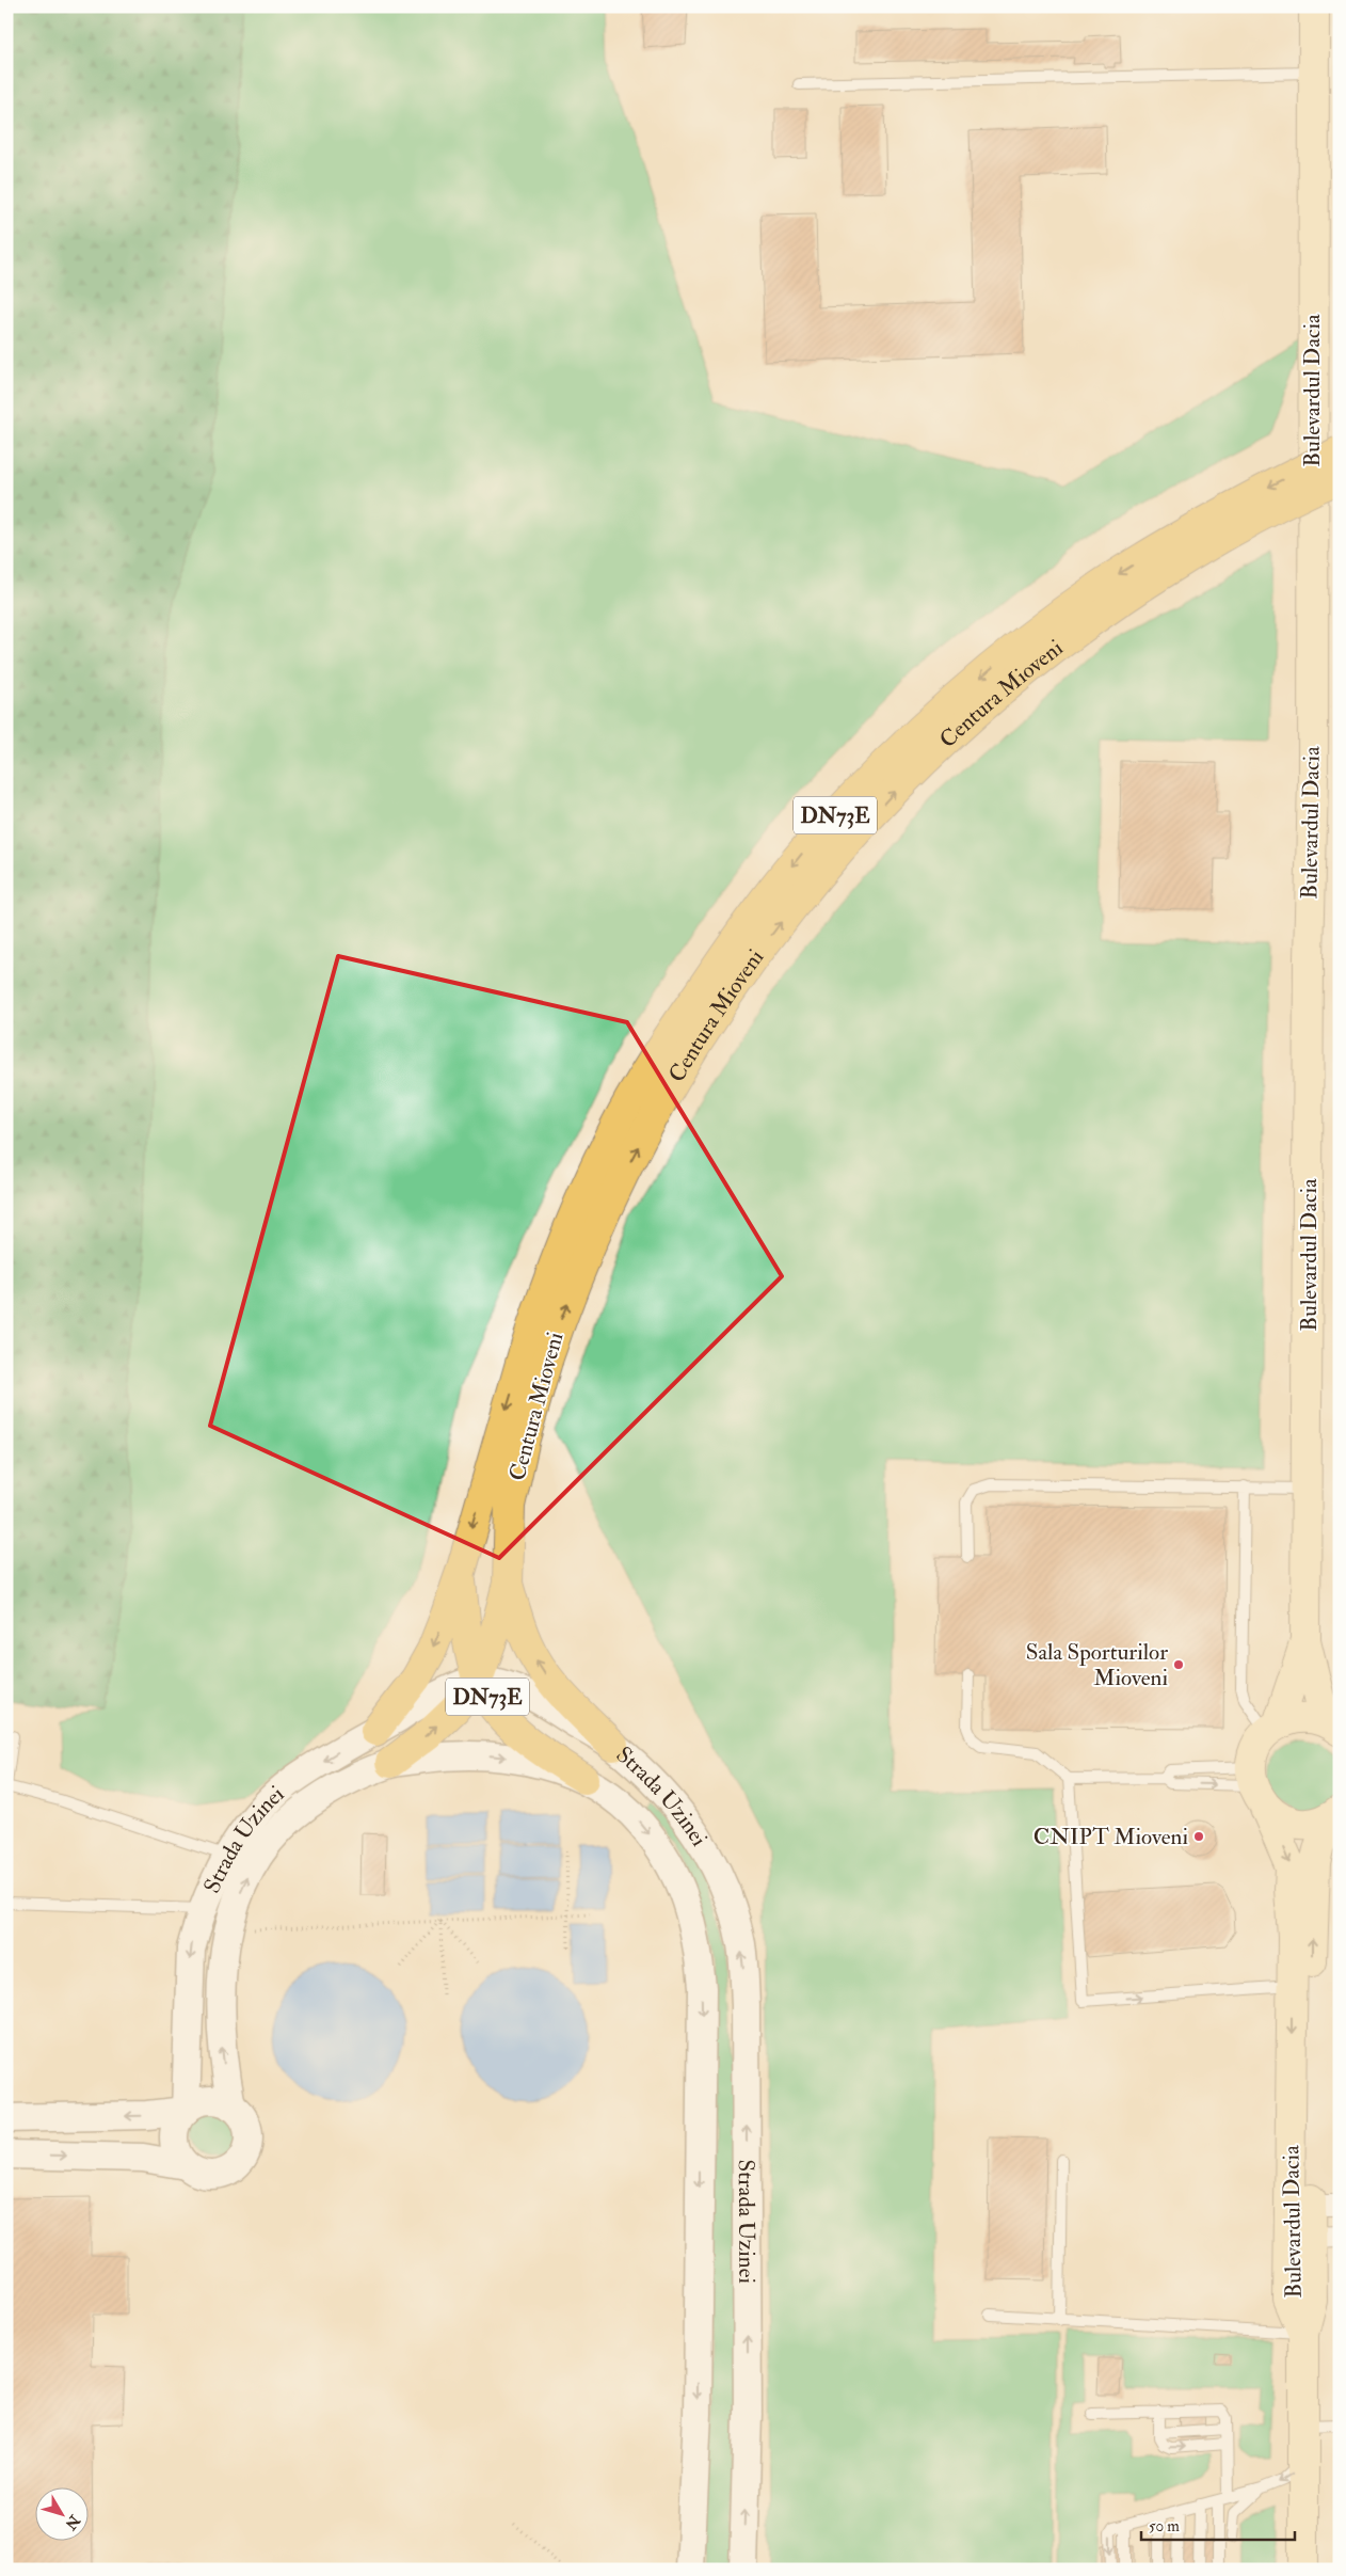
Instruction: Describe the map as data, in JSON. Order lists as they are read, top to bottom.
{
  "streets": {
    "highway": ["Centura Mioveni", "DN73E"],
    "main road": ["Bulevardul Dacia"],
    "street": ["Strada Uzinei"]
  },
  "crossings": [
    ["Centura Mioveni", "DN73E"],
    ["Centura Mioveni", "Strada Uzinei"],
    ["DN73E", "Strada Uzinei"]
  ],
  "places": ["Sala Sporturilor Mioveni", "CNIPT Mioveni"],
  "scale_bar": "50 m",
  "north": "bottom right"
}
